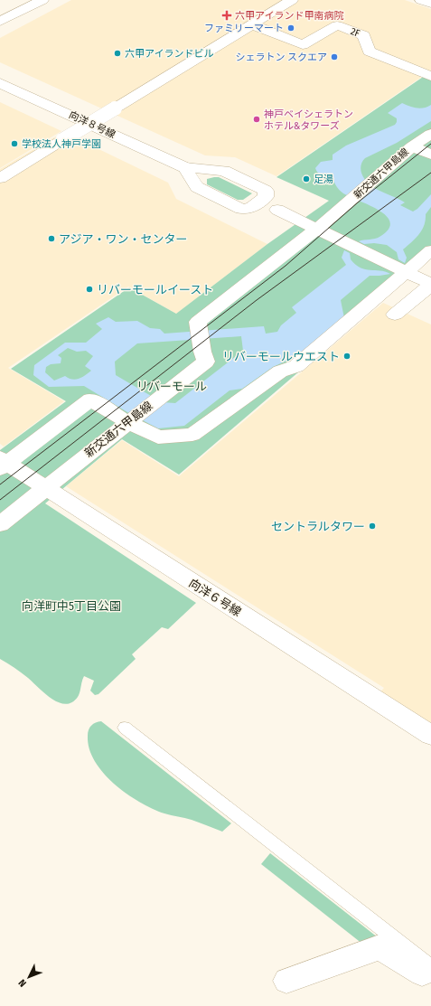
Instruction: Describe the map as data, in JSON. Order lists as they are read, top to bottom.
{
  "streets": {
    "street": [
      "2F",
      "向洋８号線",
      "新交通六甲島線",
      "向洋６号線"
    ]
  },
  "crossings": [
    ["新交通六甲島線", "向洋６号線"]
  ],
  "parks": ["リバーモール", "向洋町中5丁目公園"],
  "places": {
    "health": ["六甲アイランド甲南病院"],
    "other": [
      "ファミリーマート",
      "六甲アイランドビル",
      "シェラトン スクエア",
      "神戸ベイシェラトン ホテル&タワーズ",
      "学校法人神戸学園",
      "足湯",
      "アジア・ワン・センター",
      "リバーモールイースト",
      "リバーモールウエスト",
      "セントラルタワー"
    ]
  },
  "north": "bottom left"
}
